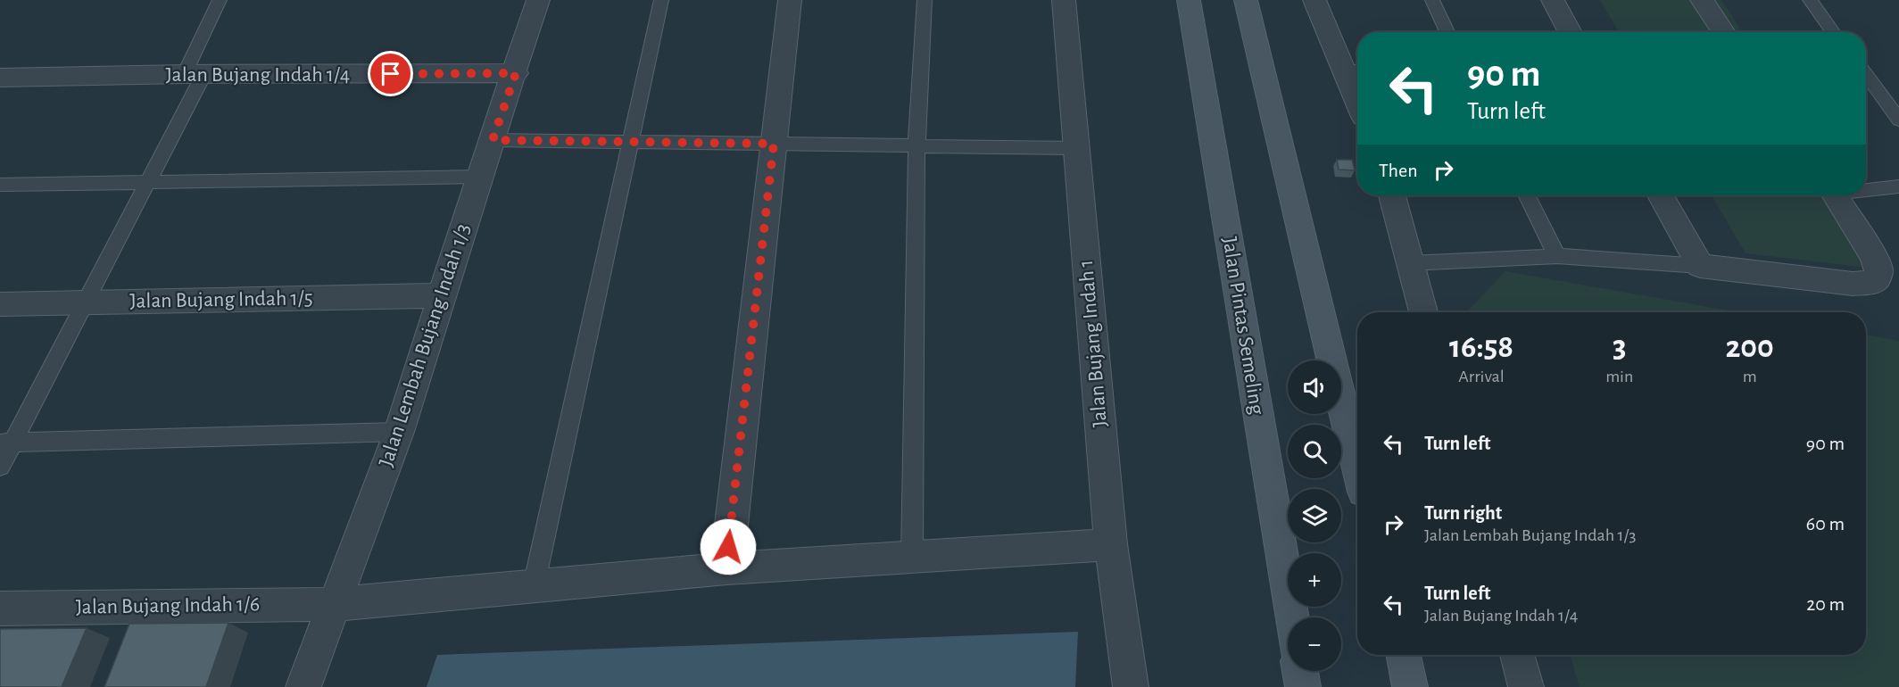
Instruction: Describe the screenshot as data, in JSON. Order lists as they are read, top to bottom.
{
  "streets": {
    "main road": ["Jalan Pintas Semeling"],
    "street": [
      "Jalan Bujang Indah 1/4",
      "Jalan Bujang Indah 1/5",
      "Jalan Bujang Indah 1",
      "Jalan Lembah Bujang Indah 1/3",
      "Jalan Bujang Indah 1/6"
    ]
  },
  "crossings": [
    ["Jalan Bujang Indah 1/4", "Jalan Lembah Bujang Indah 1/3"],
    ["Jalan Bujang Indah 1/5", "Jalan Lembah Bujang Indah 1/3"],
    ["Jalan Bujang Indah 1", "Jalan Bujang Indah 1/6"],
    ["Jalan Lembah Bujang Indah 1/3", "Jalan Bujang Indah 1/6"]
  ],
  "page": {
    "turn": ["90 m", "Turn left"],
    "then": "Then",
    "eta": [
      "16:58",
      "Arrival",
      "3",
      "min",
      "200",
      "m"
    ],
    "map_buttons": ["+", "−"],
    "list": [
      {
        "name": "Turn left",
        "value": "90 m"
      },
      {
        "name": "Turn right",
        "note": "Jalan Lembah Bujang Indah 1/3",
        "value": "60 m"
      },
      {
        "name": "Turn left",
        "note": "Jalan Bujang Indah 1/4",
        "value": "20 m"
      }
    ]
  }
}
